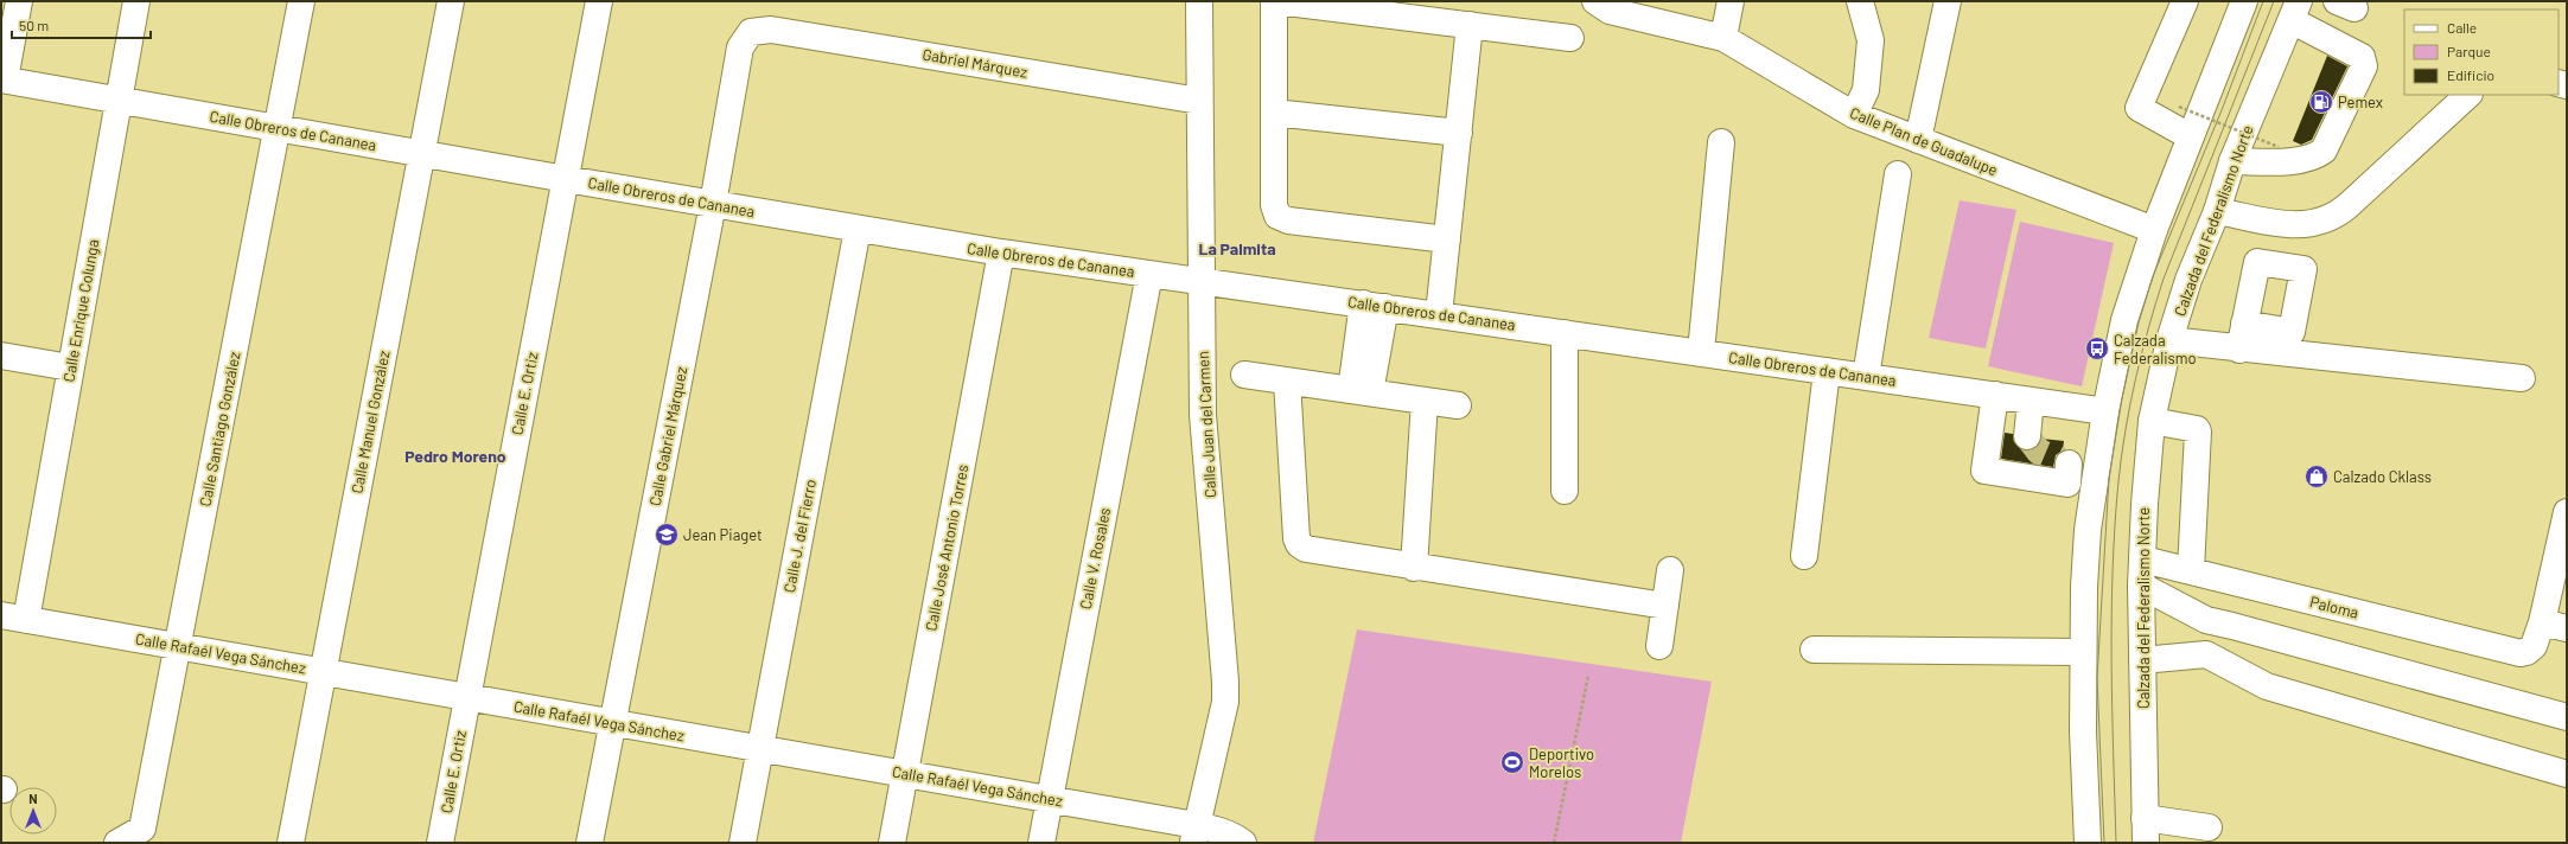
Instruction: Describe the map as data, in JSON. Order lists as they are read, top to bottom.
{
  "streets": {
    "street": [
      "Gabriel Márquez",
      "Calle Obreros de Cananea",
      "Calle Plan de Guadalupe",
      "Calzada del Federalismo Norte",
      "Calle Enrique Colunga",
      "Calle E. Ortiz",
      "Calle Manuel González",
      "Calle Juan del Carmen",
      "Calle Santiago González",
      "Calle Gabriel Márquez",
      "Calle J. del Fierro",
      "Calle José Antonio Torres",
      "Calle V. Rosales",
      "Paloma",
      "Calle Rafaél Vega Sánchez"
    ]
  },
  "crossings": [
    ["Gabriel Márquez", "Calle Juan del Carmen"],
    ["Gabriel Márquez", "Calle Gabriel Márquez"],
    ["Calle Obreros de Cananea", "Calle Enrique Colunga"],
    ["Calle Obreros de Cananea", "Calle E. Ortiz"],
    ["Calle Obreros de Cananea", "Calle Manuel González"],
    ["Calle Obreros de Cananea", "Calle Juan del Carmen"],
    ["Calle Obreros de Cananea", "Calle Santiago González"],
    ["Calle Obreros de Cananea", "Calle Gabriel Márquez"],
    ["Calle Obreros de Cananea", "Calle J. del Fierro"],
    ["Calle Obreros de Cananea", "Calle José Antonio Torres"],
    ["Calle Obreros de Cananea", "Calle V. Rosales"],
    ["Calzada del Federalismo Norte", "Paloma"],
    ["Calle Enrique Colunga", "Calle Rafaél Vega Sánchez"],
    ["Calle E. Ortiz", "Calle Rafaél Vega Sánchez"],
    ["Calle Manuel González", "Calle Rafaél Vega Sánchez"],
    ["Calle Juan del Carmen", "Calle Rafaél Vega Sánchez"],
    ["Calle Santiago González", "Calle Rafaél Vega Sánchez"],
    ["Calle Gabriel Márquez", "Calle Rafaél Vega Sánchez"],
    ["Calle J. del Fierro", "Calle Rafaél Vega Sánchez"],
    ["Calle José Antonio Torres", "Calle Rafaél Vega Sánchez"],
    ["Calle V. Rosales", "Calle Rafaél Vega Sánchez"]
  ],
  "districts": ["La Palmita", "Pedro Moreno"],
  "places": {
    "fuel station": ["Pemex"],
    "bus stop": ["Calzada Federalismo"],
    "shop": ["Calzado Cklass"],
    "school or university": ["Jean Piaget"],
    "sports": ["Deportivo Morelos"]
  },
  "legend": ["Calle", "Parque", "Edificio"],
  "scale_bar": "50 m",
  "north": "top"
}
